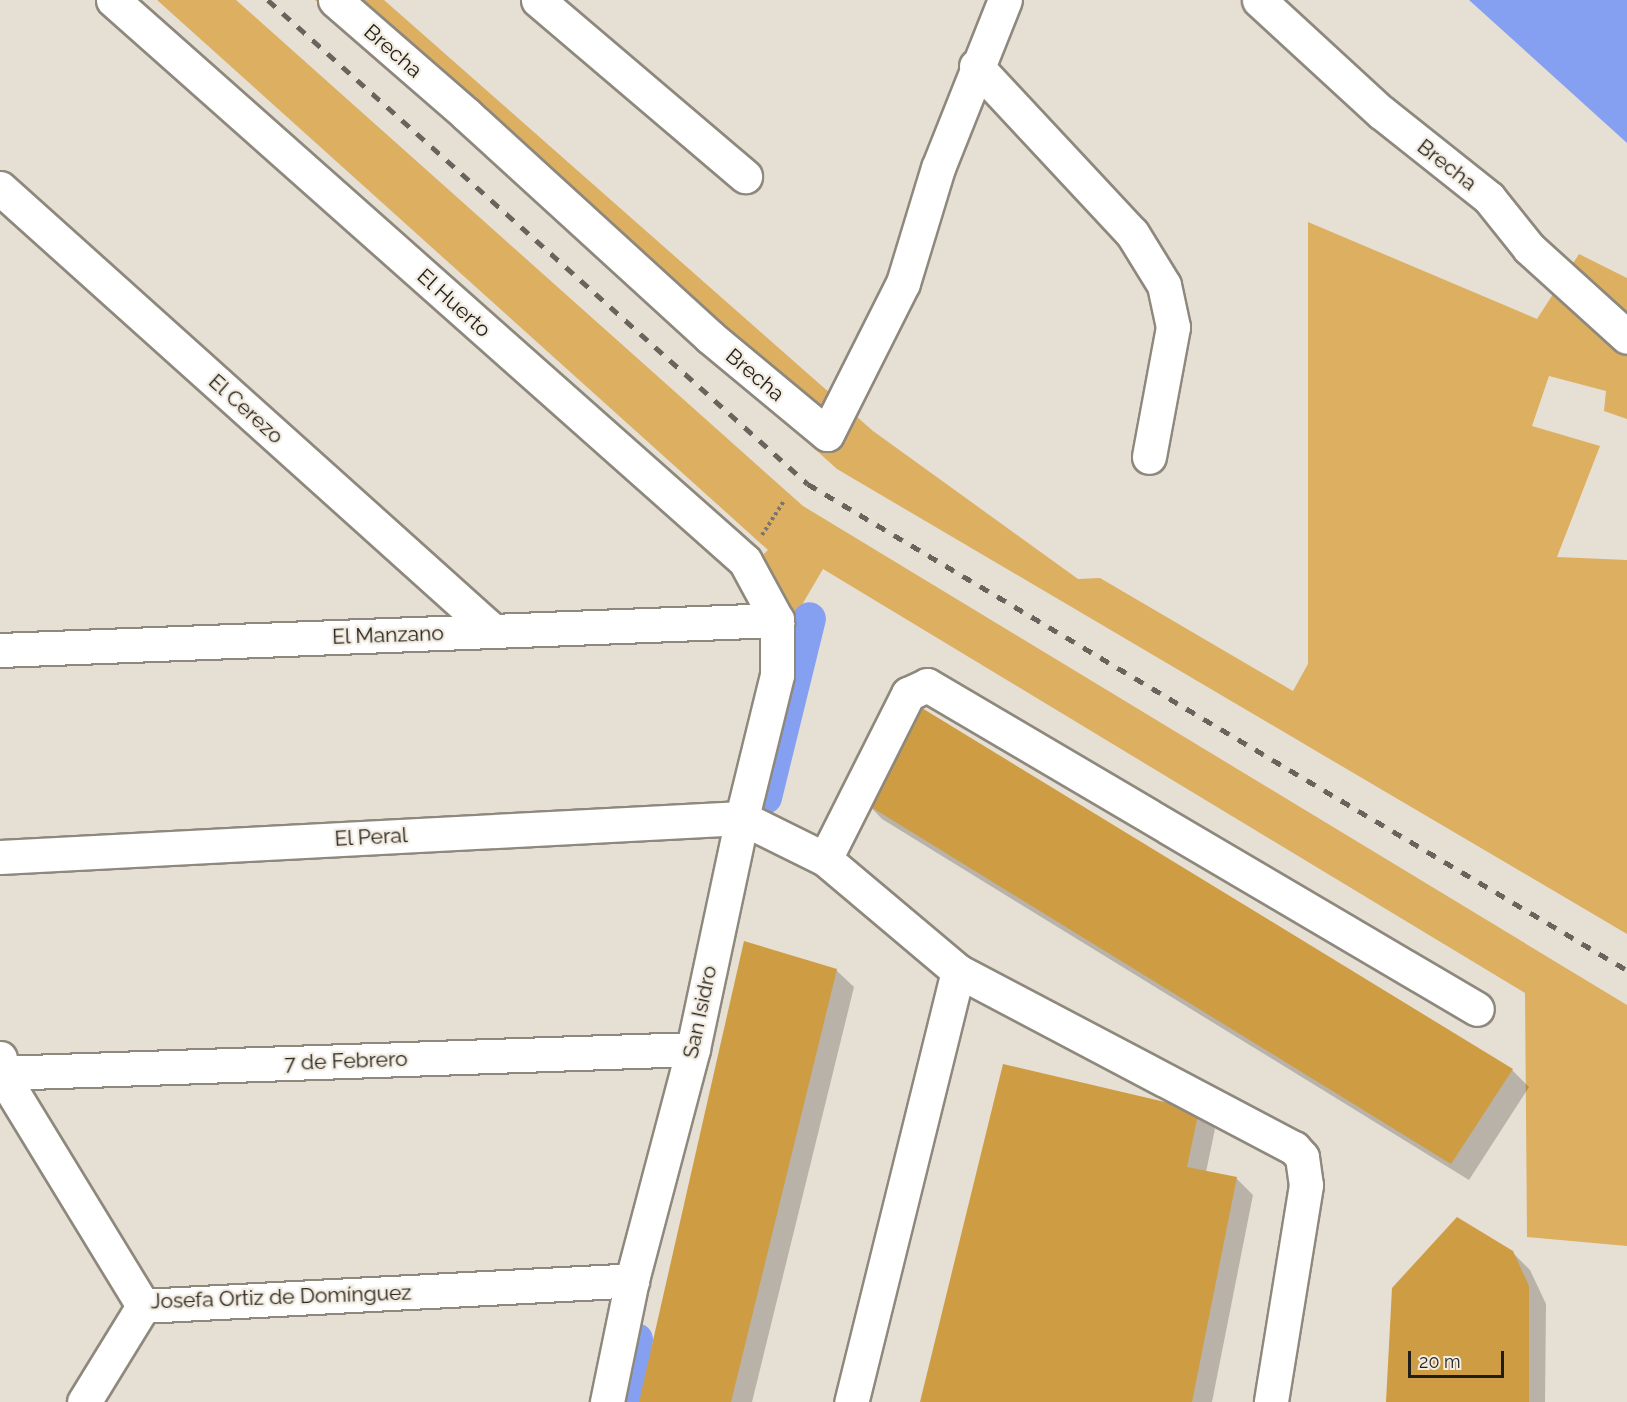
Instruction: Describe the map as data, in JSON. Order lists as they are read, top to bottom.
{
  "streets": {
    "street": [
      "Brecha",
      "El Huerto",
      "El Cerezo",
      "El Manzano",
      "El Peral",
      "San Isidro",
      "7 de Febrero",
      "Josefa Ortiz de Domínguez"
    ]
  },
  "crossings": [
    ["El Huerto", "El Manzano"],
    ["El Huerto", "San Isidro"],
    ["El Cerezo", "El Manzano"],
    ["El Manzano", "San Isidro"],
    ["El Peral", "San Isidro"],
    ["San Isidro", "7 de Febrero"],
    ["San Isidro", "Josefa Ortiz de Domínguez"],
    ["7 de Febrero", "Josefa Ortiz de Domínguez"]
  ],
  "scale_bar": "20 m"
}
